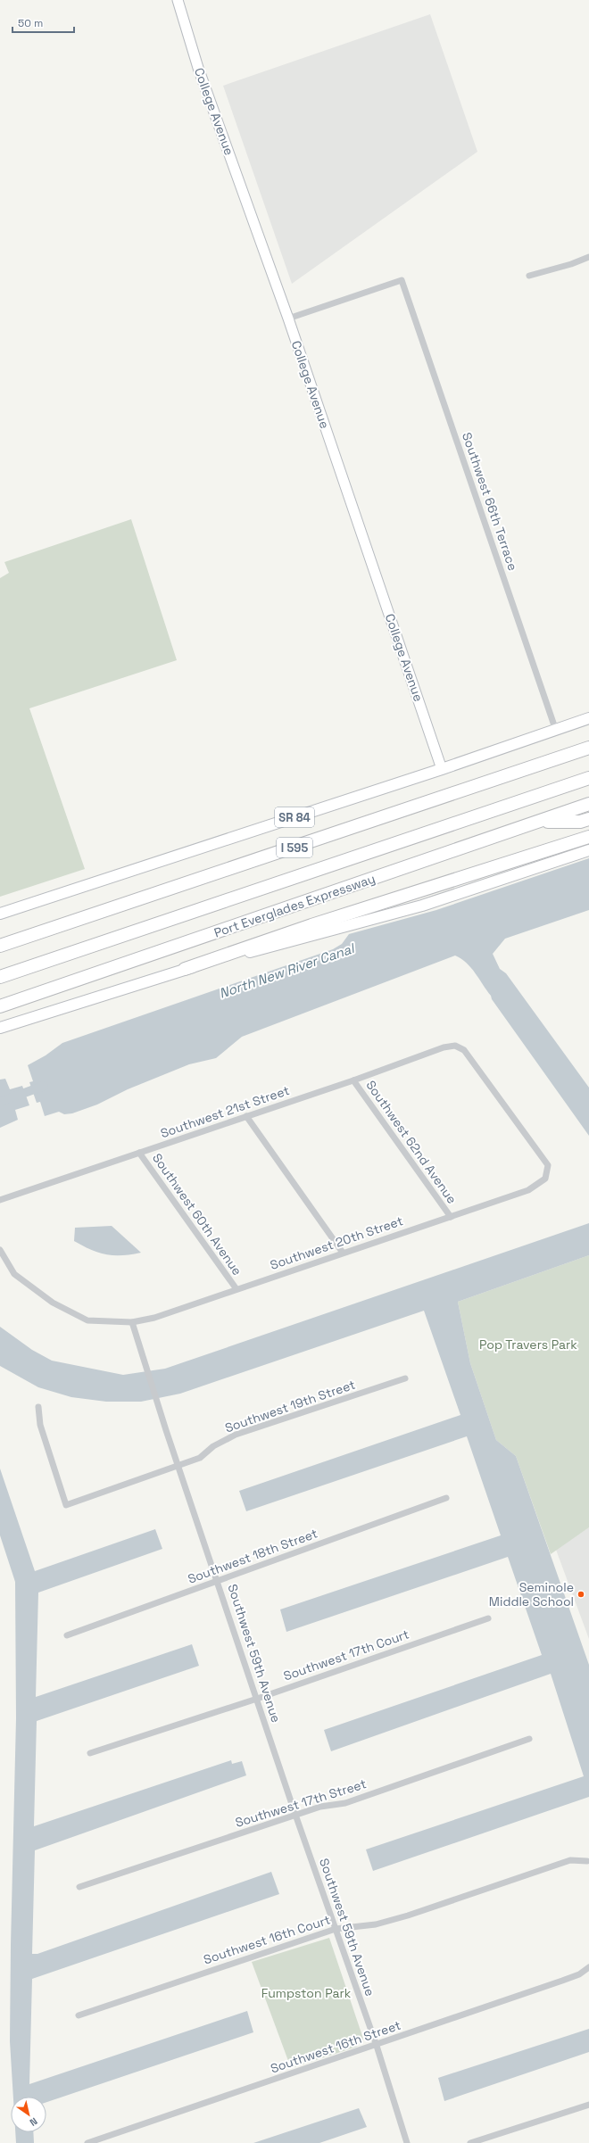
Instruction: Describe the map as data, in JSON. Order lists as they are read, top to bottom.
{
  "streets": {
    "highway": ["I 595", "Port Everglades Expressway"],
    "main road": ["SR 84"],
    "street": [
      "College Avenue",
      "Southwest 66th Terrace",
      "Southwest 21st Street",
      "Southwest 62nd Avenue",
      "Southwest 60th Avenue",
      "Southwest 20th Street",
      "Southwest 19th Street",
      "Southwest 18th Street",
      "Southwest 59th Avenue",
      "Southwest 17th Court",
      "Southwest 17th Street",
      "Southwest 16th Court",
      "Southwest 16th Street"
    ]
  },
  "crossings": [
    ["College Avenue", "Southwest 66th Terrace"],
    ["College Avenue", "SR 84"],
    ["Southwest 66th Terrace", "SR 84"],
    ["Southwest 21st Street", "Southwest 62nd Avenue"],
    ["Southwest 21st Street", "Southwest 60th Avenue"],
    ["Southwest 21st Street", "Southwest 20th Street"],
    ["Southwest 62nd Avenue", "Southwest 20th Street"],
    ["Southwest 60th Avenue", "Southwest 20th Street"],
    ["Southwest 20th Street", "Southwest 59th Avenue"],
    ["Southwest 19th Street", "Southwest 59th Avenue"],
    ["Southwest 18th Street", "Southwest 59th Avenue"],
    ["Southwest 59th Avenue", "Southwest 17th Court"],
    ["Southwest 59th Avenue", "Southwest 17th Street"],
    ["Southwest 59th Avenue", "Southwest 16th Court"],
    ["Southwest 59th Avenue", "Southwest 16th Street"]
  ],
  "water": ["North New River Canal"],
  "parks": ["Pop Travers Park", "Fumpston Park"],
  "places": ["Seminole Middle School"],
  "scale_bar": "50 m",
  "north": "bottom right"
}
